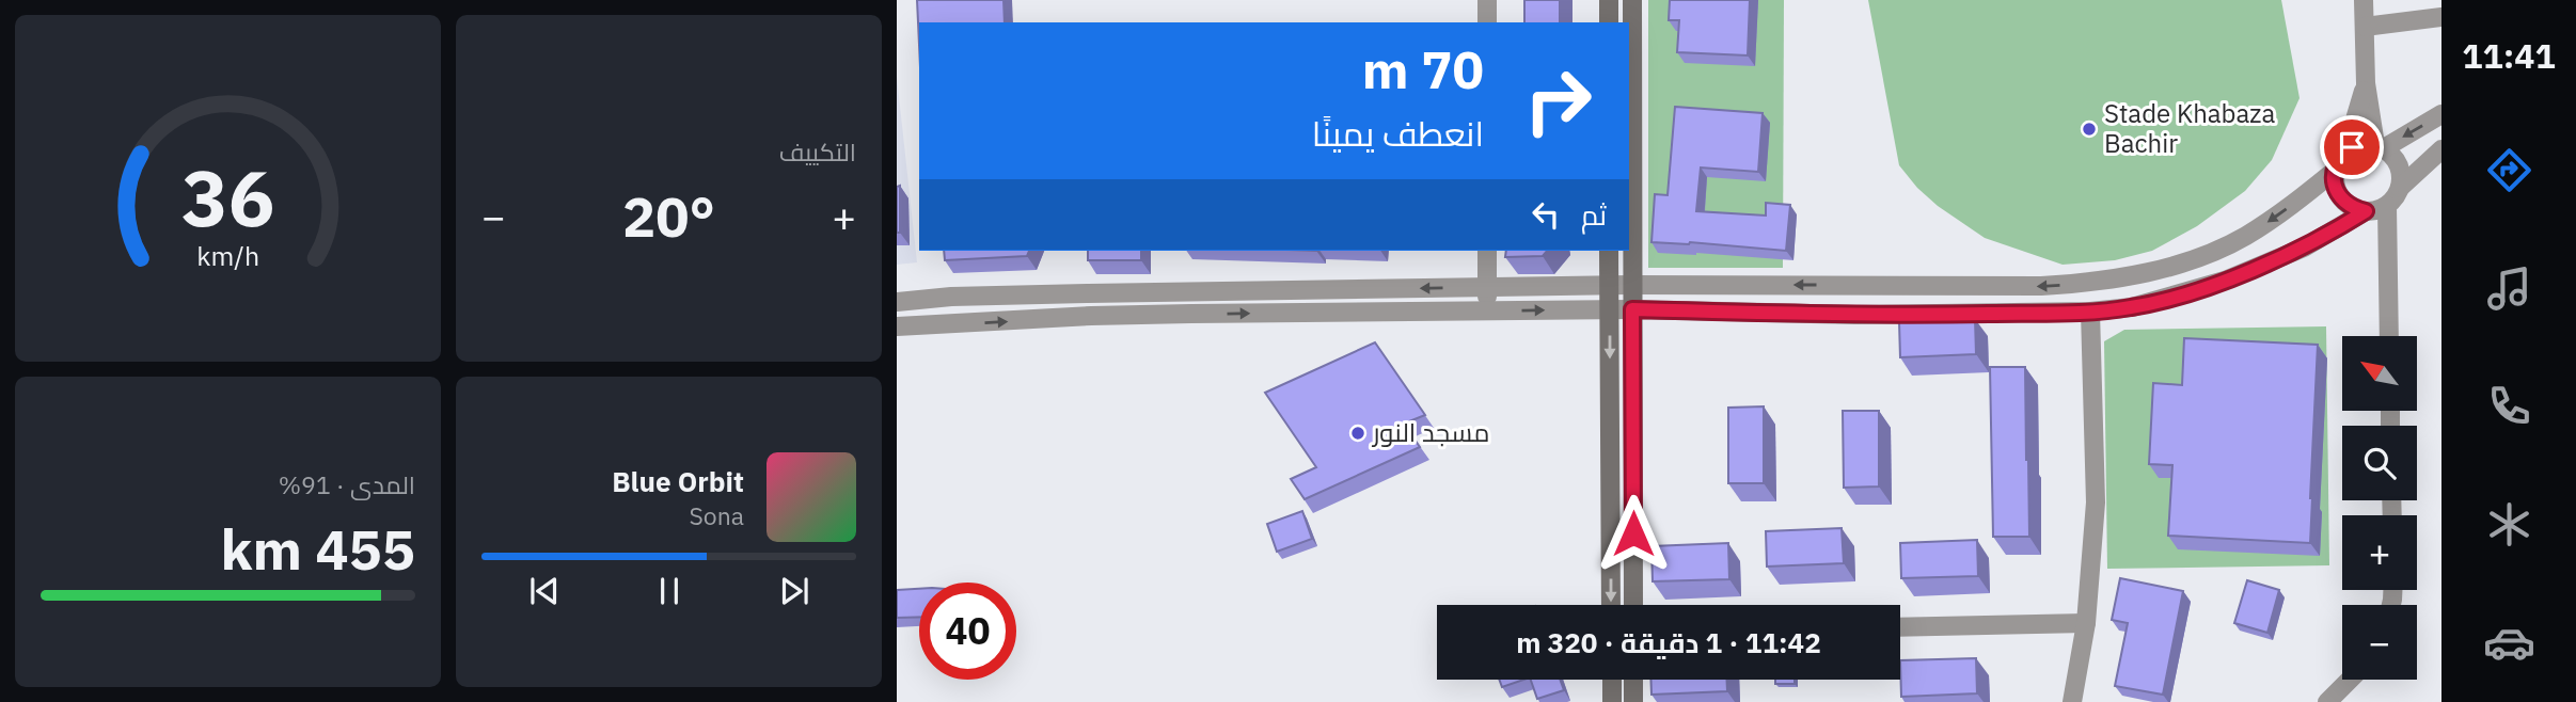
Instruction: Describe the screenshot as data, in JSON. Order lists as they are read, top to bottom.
{
  "places": ["Stade Khabaza Bachir", "مسجد النور"],
  "north": "top left",
  "page": {
    "tabs": "11:41",
    "tile": [
      "التكييف",
      ["المدى · 91%", "455 km"]
    ],
    "turn": ["70 m", "انعطف يمينًا"],
    "then": "ثم",
    "heat": ["−", "20°", "+"],
    "map_buttons": ["+", "−"],
    "song": ["Blue Orbit", "Sona"],
    "limit": "40",
    "trip": "11:42 · 1 دقيقة · 320 m",
    "gauge": ["36", "km/h"]
  }
}
